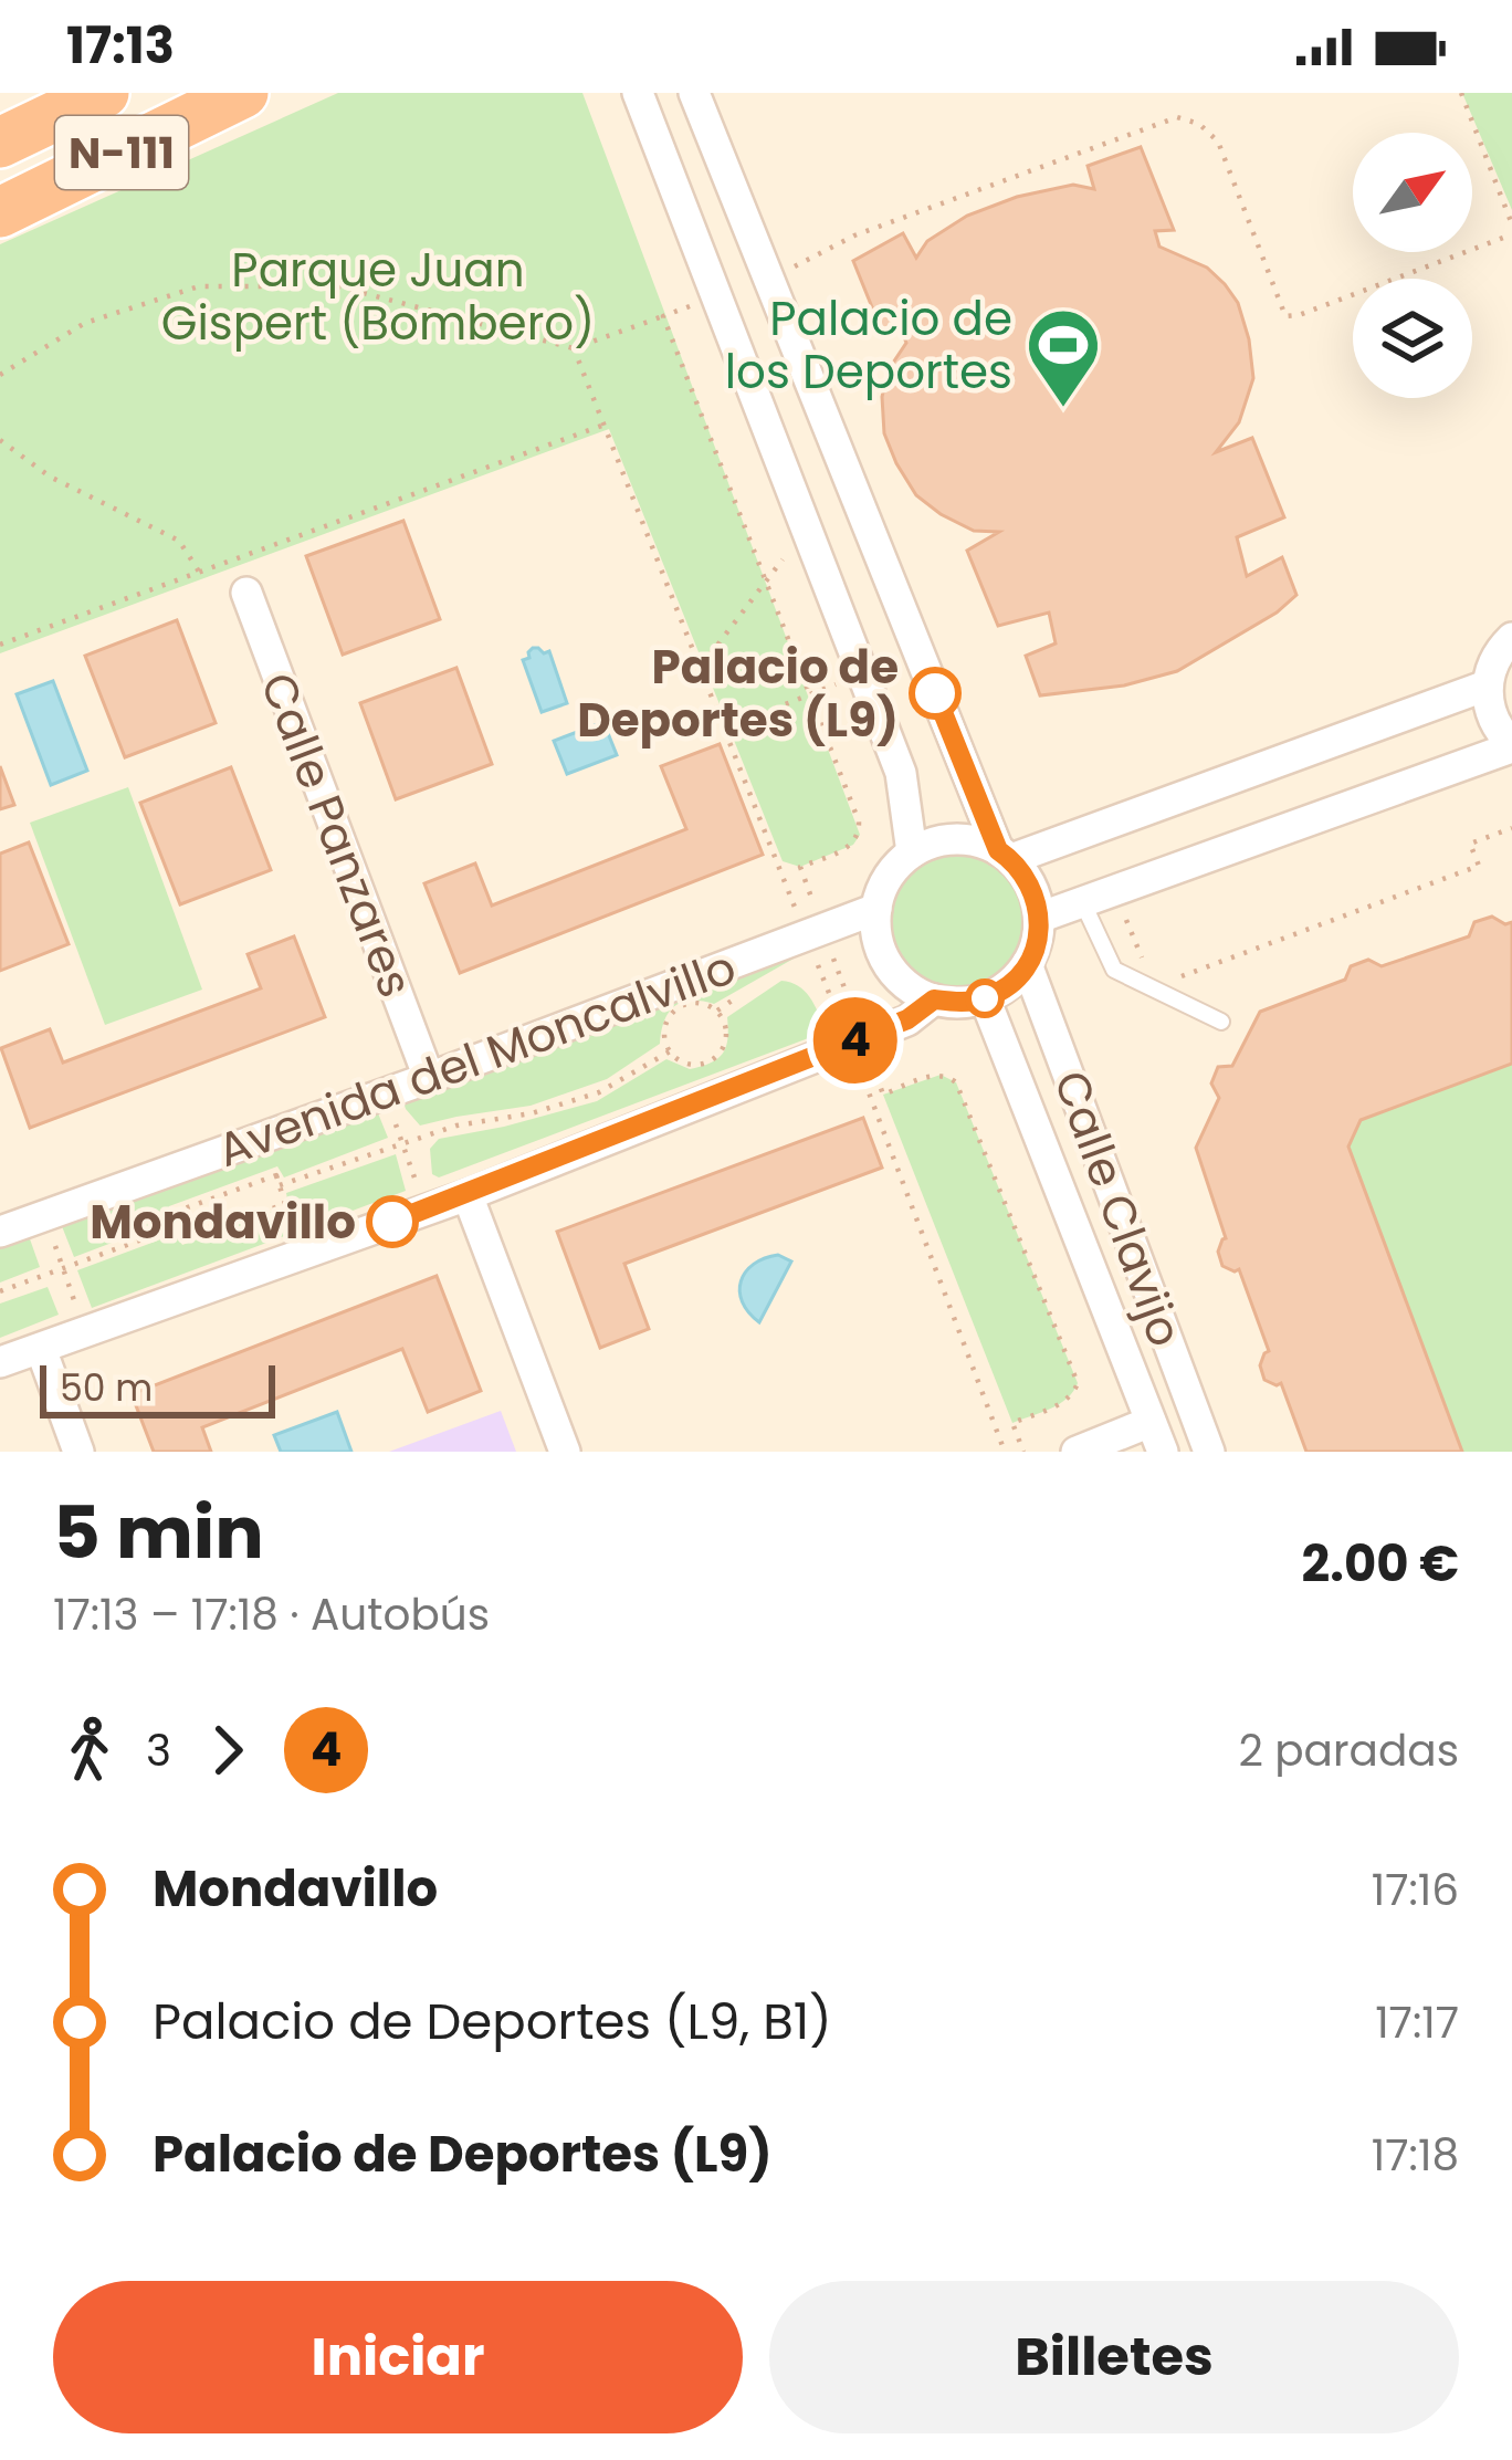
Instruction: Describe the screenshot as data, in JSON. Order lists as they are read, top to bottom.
{
  "streets": {
    "highway": ["N-111"],
    "street": ["Calle Panzares", "Avenida del Moncalvillo", "Calle Clavijo"]
  },
  "crossings": [
    ["Calle Panzares", "Avenida del Moncalvillo"],
    ["Avenida del Moncalvillo", "Calle Clavijo"]
  ],
  "parks": ["Parque Juan Gispert (Bombero)"],
  "places": {
    "sports": ["Palacio de los Deportes"],
    "other": ["Palacio de Deportes (L9)", "Mondavillo"]
  },
  "lines": ["bus line 4"],
  "scale_bar": "50 m",
  "north": "top right",
  "page": {
    "status": "17:13",
    "on_map": "4",
    "scale": "50 m",
    "heading": ["5 min", "17:13 – 17:18 · Autobús", "2.00 €"],
    "legs": ["3", "4", "2 paradas"],
    "list": [
      {
        "name": "Mondavillo",
        "value": "17:16"
      },
      {
        "name": "Palacio de Deportes (L9, B1)",
        "value": "17:17"
      },
      {
        "name": "Palacio de Deportes (L9)",
        "value": "17:18"
      }
    ],
    "buttons": ["Iniciar", "Billetes"]
  }
}
